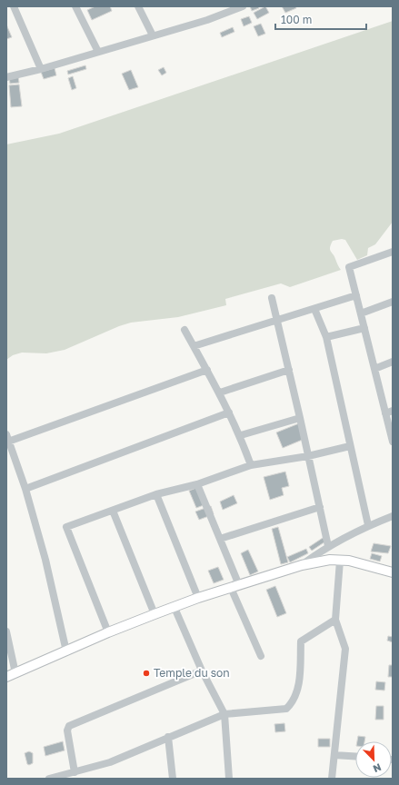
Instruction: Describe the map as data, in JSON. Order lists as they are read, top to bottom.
{
  "places": ["Temple du son"],
  "scale_bar": "100 m",
  "north": "bottom right"
}
